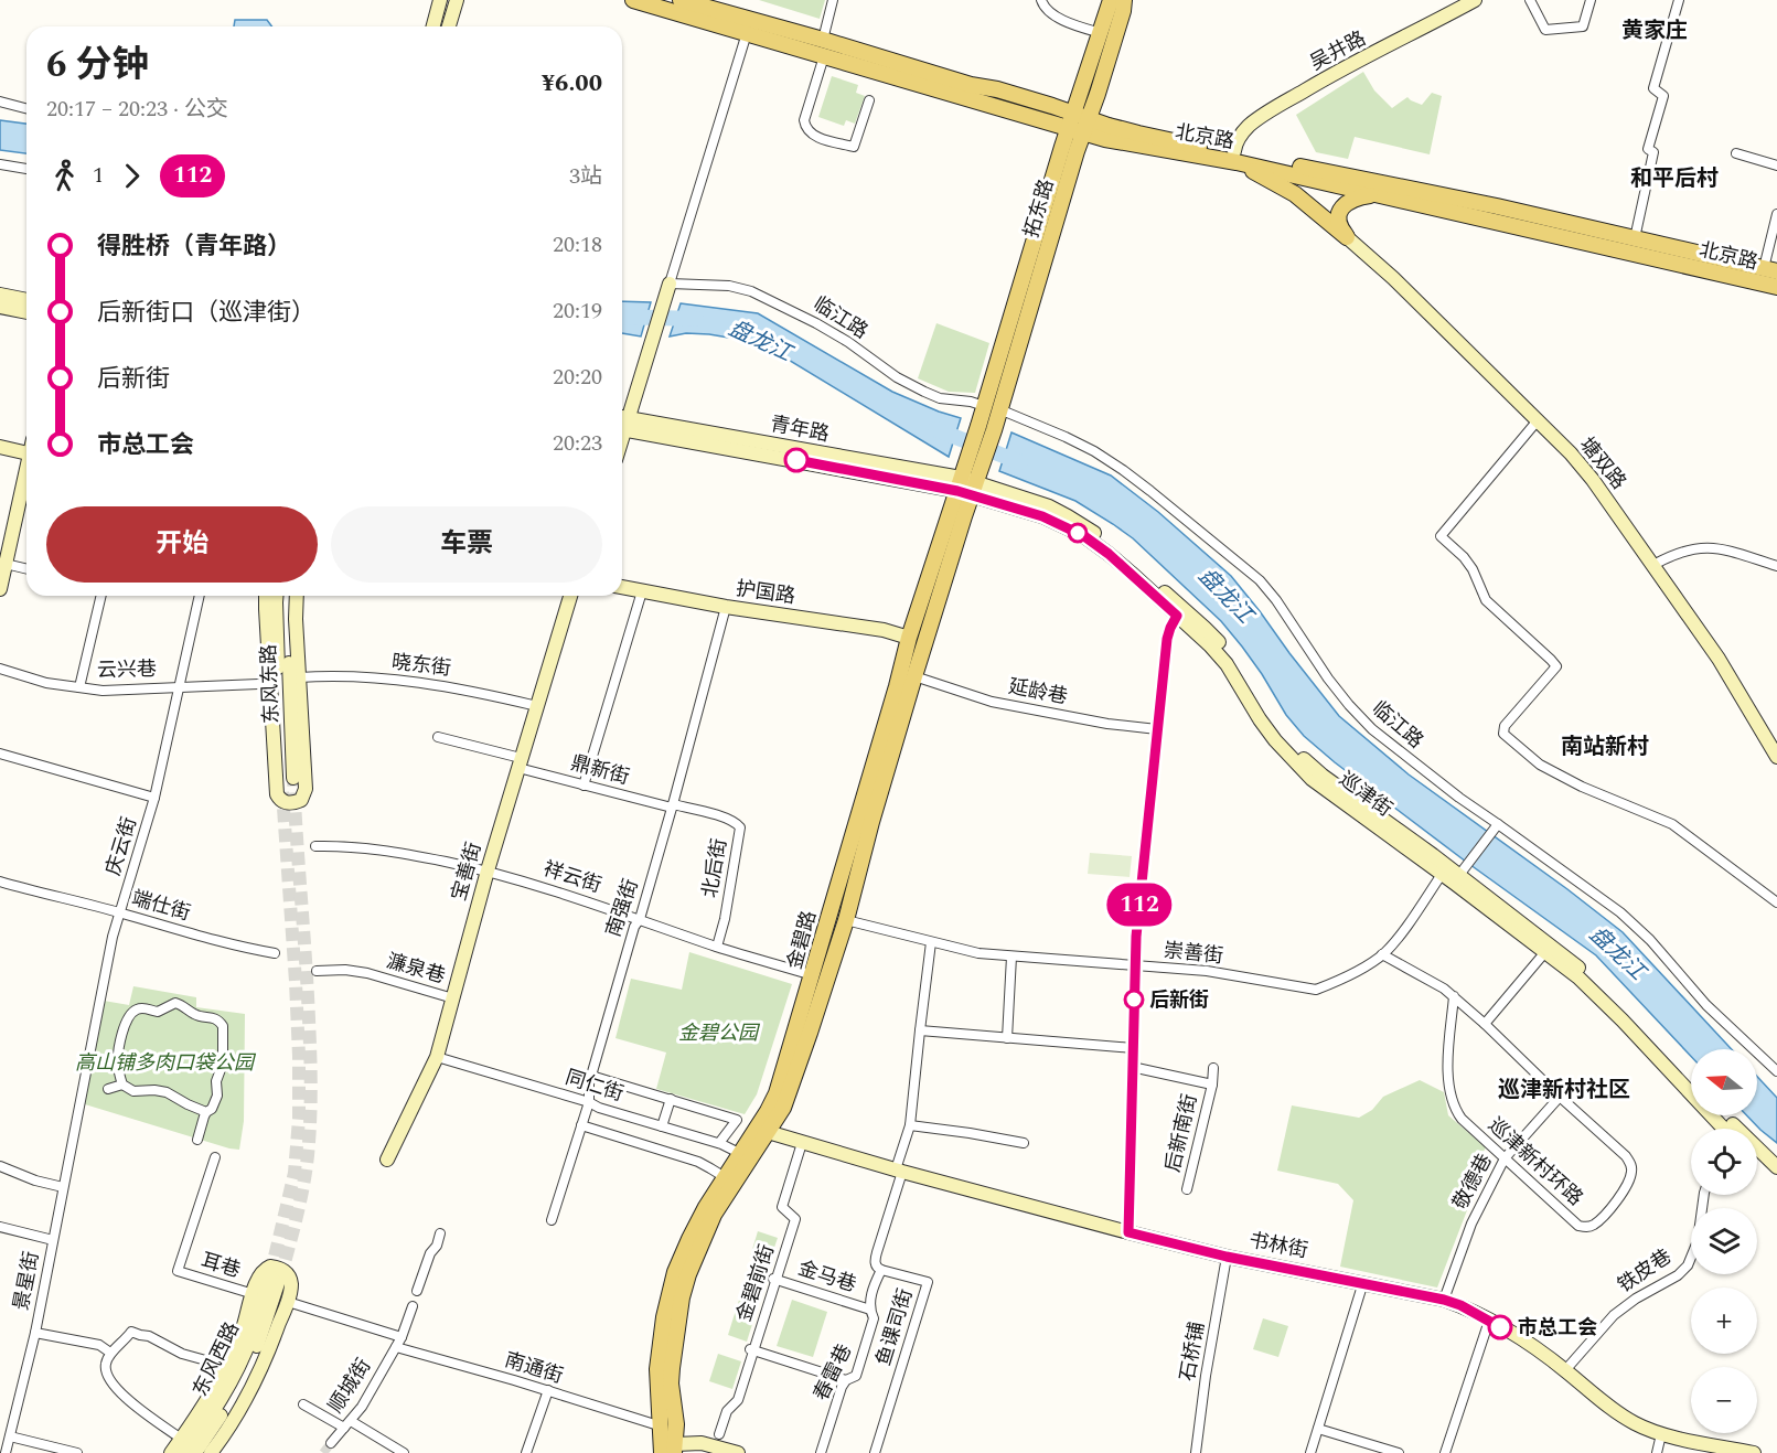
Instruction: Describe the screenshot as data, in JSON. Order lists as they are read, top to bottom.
{
  "streets": {
    "main road": [
      "吴井路",
      "北京路",
      "拓东路",
      "青年路",
      "塘双路",
      "护国路",
      "东风东路",
      "巡津街",
      "宝善街",
      "金碧路",
      "书林街",
      "东风西路"
    ],
    "street": [
      "临江路",
      "晓东街",
      "云兴巷",
      "延龄巷",
      "鼎新街",
      "庆云街",
      "北后街",
      "祥云街",
      "端仕街",
      "南强街",
      "崇善街",
      "濂泉巷",
      "同仁街",
      "后新南街",
      "巡津新村环路",
      "敬德巷",
      "耳巷",
      "铁皮巷",
      "金马巷",
      "景星街",
      "金碧前街",
      "鱼课司街",
      "石桥铺",
      "南通街",
      "春雷巷",
      "顺城街"
    ]
  },
  "crossings": [
    ["吴井路", "北京路"],
    ["北京路", "拓东路"],
    ["拓东路", "临江路"],
    ["拓东路", "金碧路"],
    ["青年路", "巡津街"],
    ["青年路", "金碧路"],
    ["护国路", "南强街"],
    ["护国路", "金碧路"],
    ["晓东街", "宝善街"],
    ["云兴巷", "庆云街"],
    ["延龄巷", "金碧路"],
    ["鼎新街", "北后街"],
    ["鼎新街", "宝善街"],
    ["鼎新街", "南强街"],
    ["巡津街", "金碧路"],
    ["巡津街", "崇善街"],
    ["庆云街", "端仕街"],
    ["庆云街", "景星街"],
    ["北后街", "祥云街"],
    ["北后街", "南强街"],
    ["宝善街", "祥云街"],
    ["宝善街", "濂泉巷"],
    ["宝善街", "同仁街"],
    ["祥云街", "南强街"],
    ["祥云街", "金碧路"],
    ["南强街", "同仁街"],
    ["金碧路", "崇善街"],
    ["金碧路", "同仁街"],
    ["金碧路", "书林街"],
    ["金碧路", "南通街"],
    ["崇善街", "鱼课司街"],
    ["巡津新村环路", "敬德巷"],
    ["敬德巷", "书林街"],
    ["书林街", "铁皮巷"],
    ["书林街", "金碧前街"],
    ["书林街", "鱼课司街"],
    ["书林街", "石桥铺"],
    ["金马巷", "金碧前街"],
    ["金马巷", "春雷巷"],
    ["鱼课司街", "春雷巷"],
    ["南通街", "顺城街"]
  ],
  "districts": [
    "黄家庄",
    "和平后村",
    "南站新村",
    "巡津新村社区"
  ],
  "water": ["盘龙江"],
  "parks": ["金碧公园", "高山铺多肉口袋公园"],
  "places": ["后新街", "市总工会"],
  "lines": ["bus line 112"],
  "north": "left",
  "page": {
    "on_map": "112",
    "heading": ["6 分钟", "20:17 – 20:23 · 公交", "¥6.00"],
    "legs": ["1", "112", "3站"],
    "list": [
      {
        "name": "得胜桥（青年路）",
        "value": "20:18"
      },
      {
        "name": "后新街口（巡津街）",
        "value": "20:19"
      },
      {
        "name": "后新街",
        "value": "20:20"
      },
      {
        "name": "市总工会",
        "value": "20:23"
      }
    ],
    "buttons": ["开始", "车票"],
    "map_buttons": ["+", "−"]
  }
}
